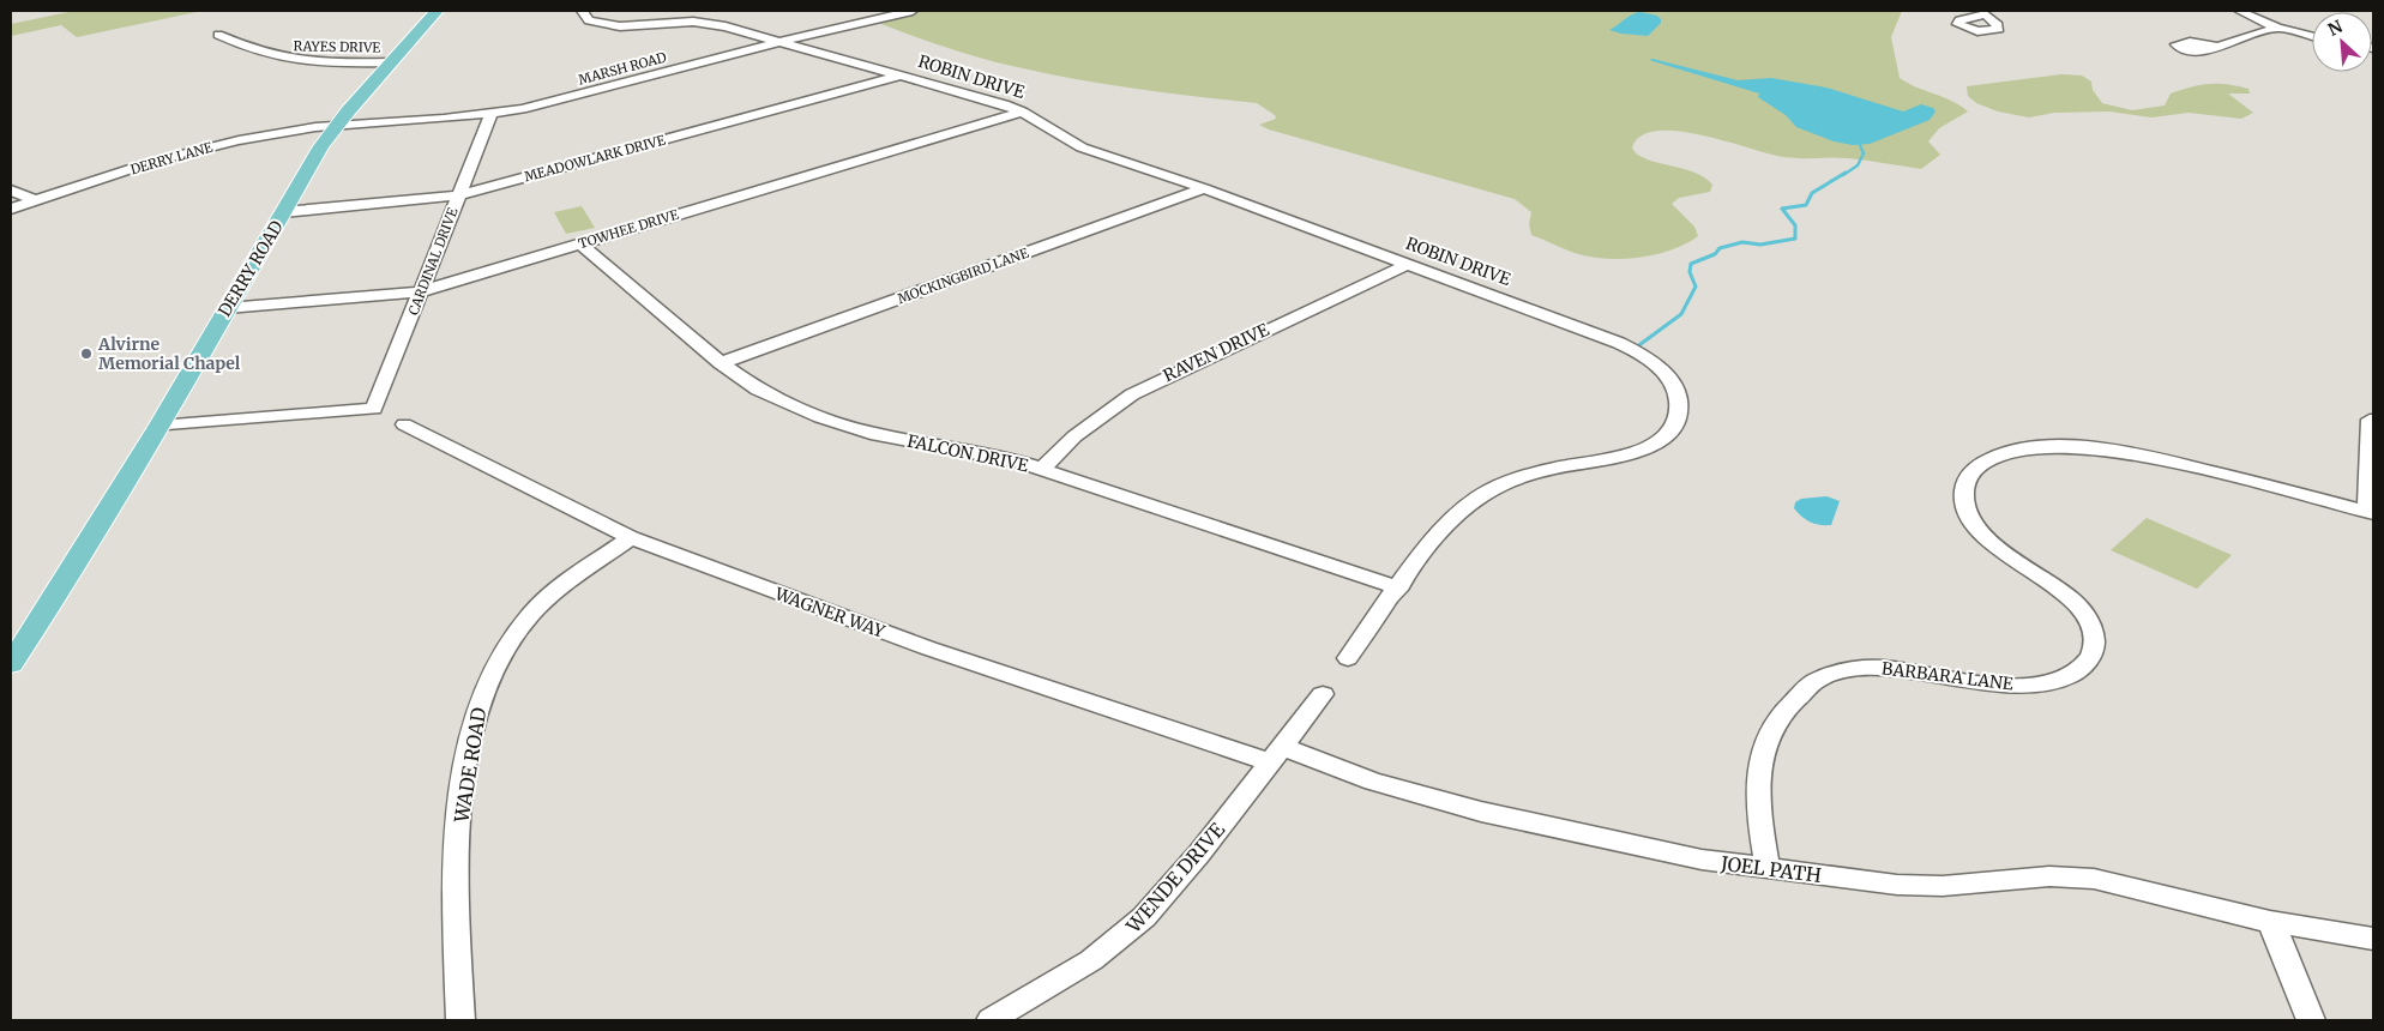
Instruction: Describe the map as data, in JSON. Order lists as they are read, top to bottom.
{
  "streets": {
    "main road": ["DERRY ROAD"],
    "street": [
      "RAYES DRIVE",
      "MARSH ROAD",
      "ROBIN DRIVE",
      "DERRY LANE",
      "MEADOWLARK DRIVE",
      "TOWHEE DRIVE",
      "CARDINAL DRIVE",
      "MOCKINGBIRD LANE",
      "RAVEN DRIVE",
      "FALCON DRIVE",
      "WAGNER WAY",
      "BARBARA LANE",
      "WADE ROAD",
      "JOEL PATH",
      "WENDE DRIVE"
    ]
  },
  "crossings": [
    ["RAYES DRIVE", "DERRY ROAD"],
    ["MARSH ROAD", "ROBIN DRIVE"],
    ["MARSH ROAD", "DERRY LANE"],
    ["MARSH ROAD", "CARDINAL DRIVE"],
    ["MARSH ROAD", "DERRY ROAD"],
    ["ROBIN DRIVE", "MEADOWLARK DRIVE"],
    ["ROBIN DRIVE", "TOWHEE DRIVE"],
    ["ROBIN DRIVE", "MOCKINGBIRD LANE"],
    ["ROBIN DRIVE", "RAVEN DRIVE"],
    ["ROBIN DRIVE", "FALCON DRIVE"],
    ["DERRY LANE", "DERRY ROAD"],
    ["MEADOWLARK DRIVE", "CARDINAL DRIVE"],
    ["MEADOWLARK DRIVE", "DERRY ROAD"],
    ["TOWHEE DRIVE", "CARDINAL DRIVE"],
    ["TOWHEE DRIVE", "DERRY ROAD"],
    ["TOWHEE DRIVE", "FALCON DRIVE"],
    ["CARDINAL DRIVE", "DERRY ROAD"],
    ["MOCKINGBIRD LANE", "FALCON DRIVE"],
    ["RAVEN DRIVE", "FALCON DRIVE"],
    ["WAGNER WAY", "WADE ROAD"],
    ["WAGNER WAY", "JOEL PATH"],
    ["WAGNER WAY", "WENDE DRIVE"],
    ["BARBARA LANE", "JOEL PATH"],
    ["JOEL PATH", "WENDE DRIVE"]
  ],
  "places": ["Alvirne Memorial Chapel"],
  "north": "top left"
}
